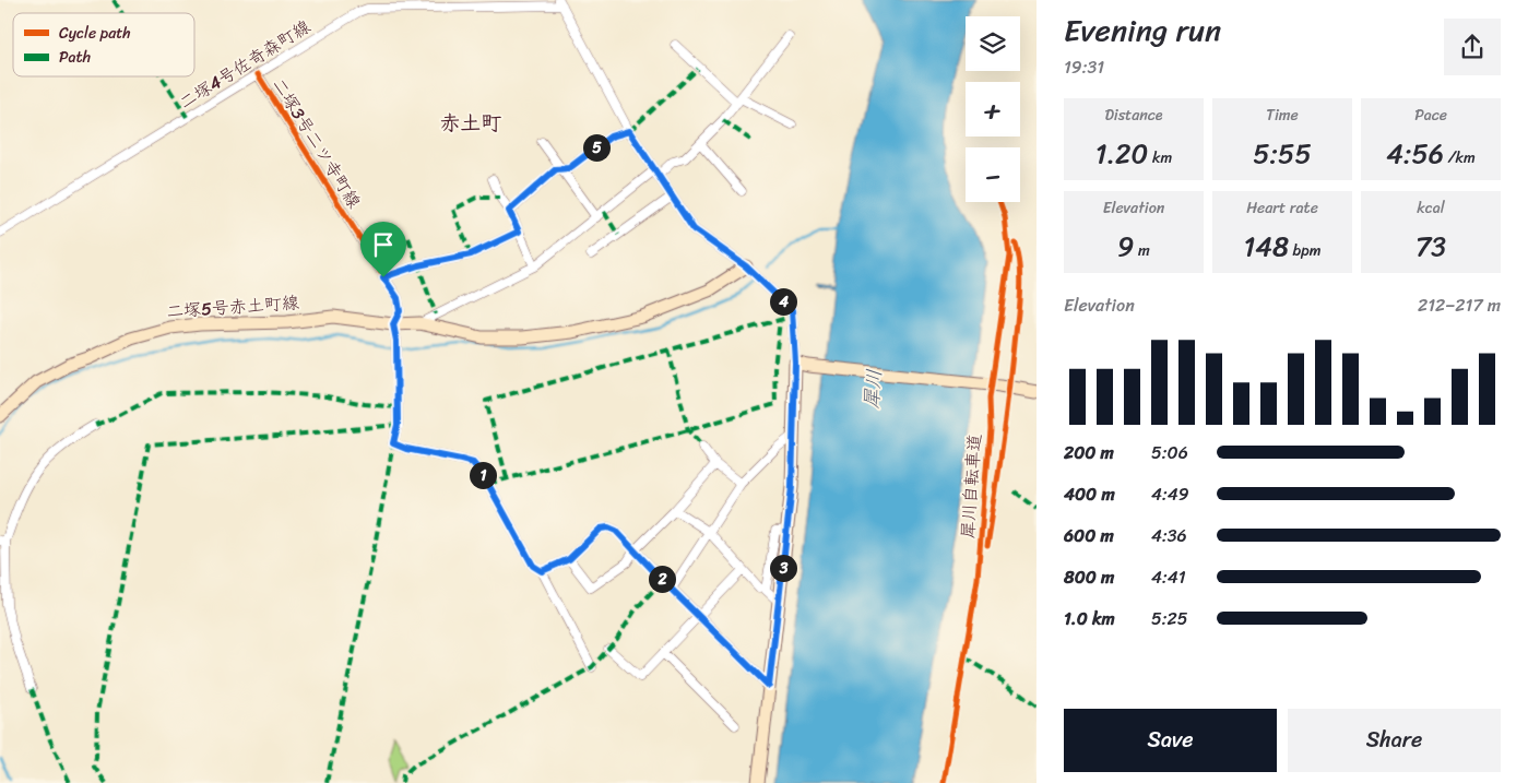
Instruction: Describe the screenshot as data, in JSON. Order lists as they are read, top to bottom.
{
  "streets": {
    "street": ["二塚4号佐奇森町線", "二塚3号二ツ寺町線", "二塚5号赤土町線"],
    "cycle path": ["犀川自転車道"]
  },
  "crossings": [
    ["二塚4号佐奇森町線", "二塚3号二ツ寺町線"],
    ["二塚3号二ツ寺町線", "二塚5号赤土町線"]
  ],
  "districts": ["赤土町"],
  "water": ["犀川"],
  "legend": ["Cycle path", "Path"],
  "page": {
    "heading": ["Evening run", "19:31"],
    "map_buttons": ["+", "−"],
    "stats": [
      ["Distance", "1.20 km"],
      ["Time", "5:55"],
      ["Pace", "4:56 /km"],
      ["Elevation", "9 m"],
      ["Heart rate", "148 bpm"],
      ["kcal", "73"]
    ],
    "pins": [
      "5",
      "4",
      "1",
      "3",
      "2"
    ],
    "chart": ["Elevation", "212–217 m"],
    "list": [
      {
        "name": "200 m",
        "note": "5:06"
      },
      {
        "name": "400 m",
        "note": "4:49"
      },
      {
        "name": "600 m",
        "note": "4:36"
      },
      {
        "name": "800 m",
        "note": "4:41"
      },
      {
        "name": "1.0 km",
        "note": "5:25"
      }
    ],
    "buttons": ["Save", "Share"]
  }
}
